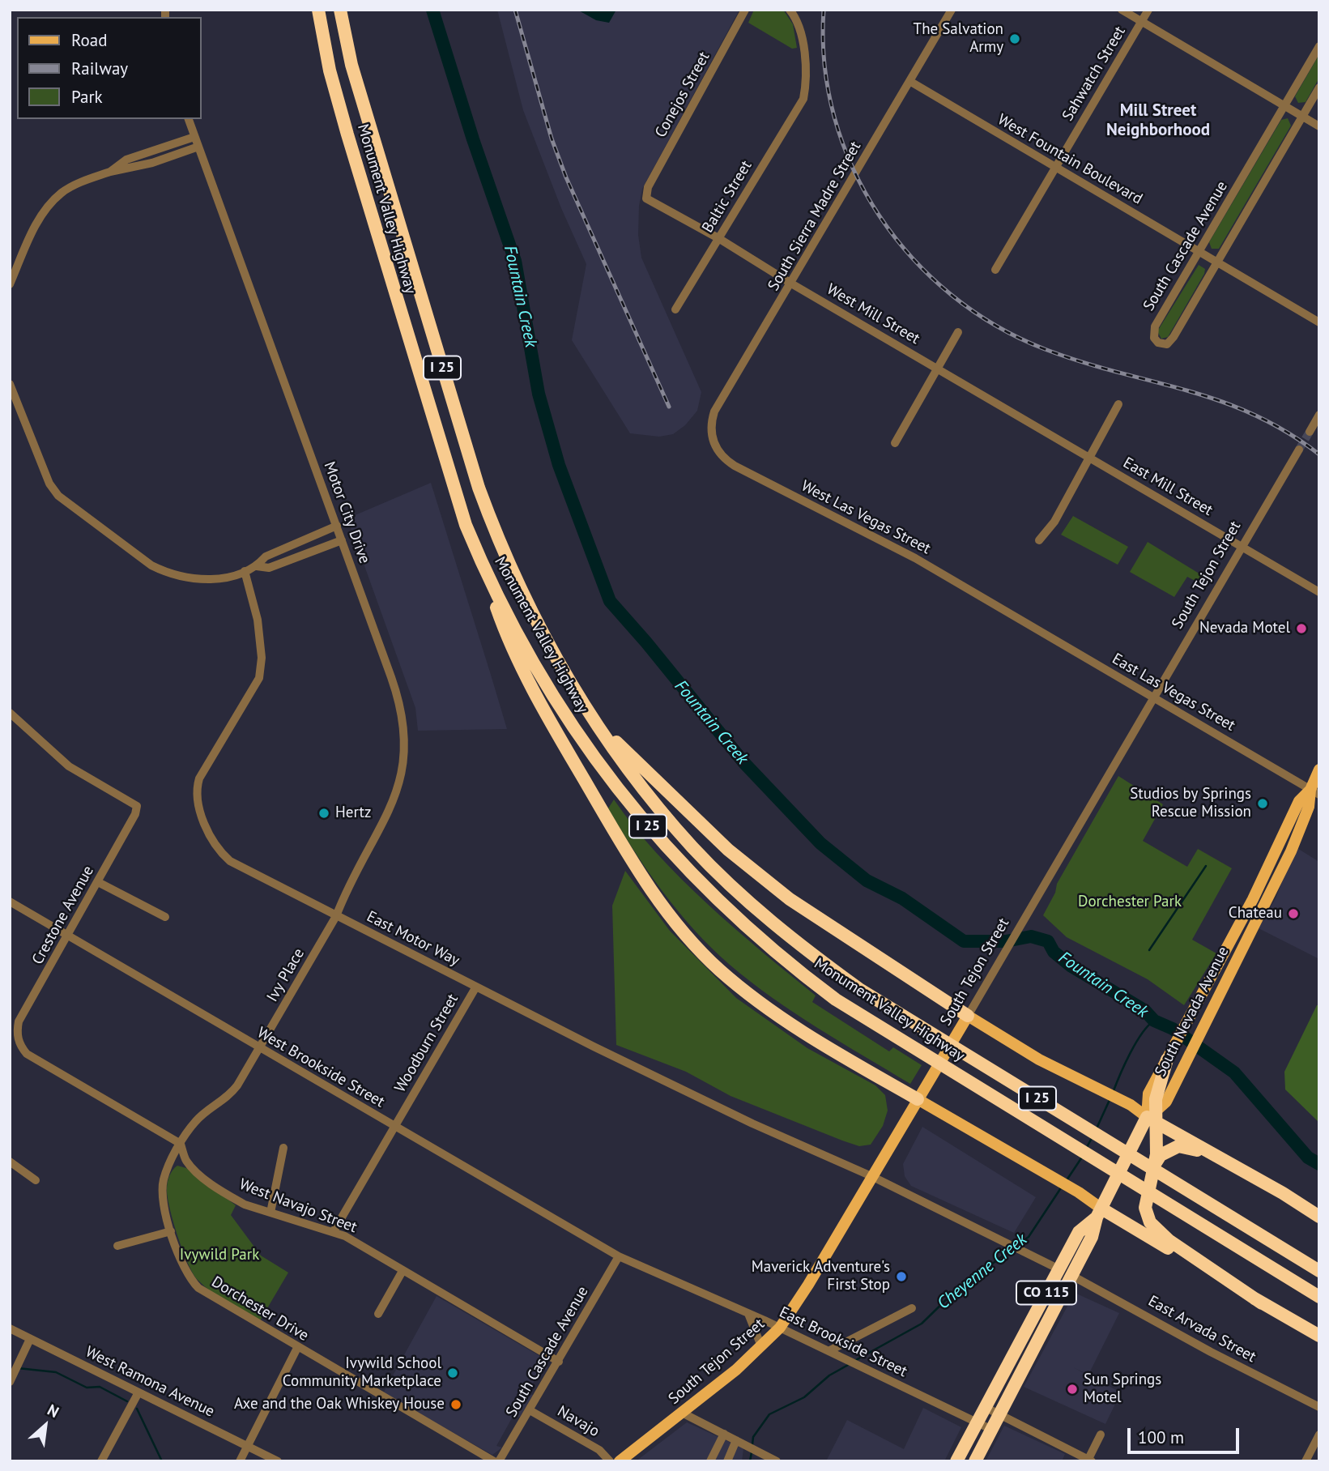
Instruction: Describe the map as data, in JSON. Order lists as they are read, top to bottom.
{
  "streets": {
    "highway": ["Monument Valley Highway", "I 25", "CO 115"],
    "main road": ["South Tejon Street", "South Nevada Avenue"],
    "street": [
      "Sahwatch Street",
      "Conejos Street",
      "West Fountain Boulevard",
      "Baltic Street",
      "South Sierra Madre Street",
      "South Cascade Avenue",
      "West Mill Street",
      "East Mill Street",
      "Motor City Drive",
      "West Las Vegas Street",
      "East Las Vegas Street",
      "Crestone Avenue",
      "East Motor Way",
      "Ivy Place",
      "Woodburn Street",
      "West Brookside Street",
      "West Navajo Street",
      "Dorchester Drive",
      "East Arvada Street",
      "East Brookside Street",
      "West Ramona Avenue",
      "Navajo"
    ]
  },
  "crossings": [
    ["Sahwatch Street", "West Fountain Boulevard"],
    ["Conejos Street", "West Mill Street"],
    ["West Fountain Boulevard", "South Sierra Madre Street"],
    ["West Fountain Boulevard", "South Cascade Avenue"],
    ["Baltic Street", "West Mill Street"],
    ["South Sierra Madre Street", "West Mill Street"],
    ["South Sierra Madre Street", "West Las Vegas Street"],
    ["South Cascade Avenue", "West Brookside Street"],
    ["South Cascade Avenue", "West Navajo Street"],
    ["South Cascade Avenue", "East Brookside Street"],
    ["South Cascade Avenue", "Navajo"],
    ["West Mill Street", "East Mill Street"],
    ["East Mill Street", "South Tejon Street"],
    ["Motor City Drive", "East Motor Way"],
    ["Motor City Drive", "Ivy Place"],
    ["West Las Vegas Street", "East Las Vegas Street"],
    ["South Tejon Street", "East Las Vegas Street"],
    ["South Tejon Street", "East Motor Way"],
    ["South Tejon Street", "East Brookside Street"],
    ["East Las Vegas Street", "South Nevada Avenue"],
    ["Crestone Avenue", "West Brookside Street"],
    ["Crestone Avenue", "West Navajo Street"],
    ["Crestone Avenue", "Dorchester Drive"],
    ["East Motor Way", "Ivy Place"],
    ["East Motor Way", "Woodburn Street"],
    ["Ivy Place", "West Brookside Street"],
    ["Ivy Place", "Dorchester Drive"],
    ["Woodburn Street", "West Brookside Street"],
    ["Woodburn Street", "West Navajo Street"],
    ["West Brookside Street", "Dorchester Drive"],
    ["West Brookside Street", "East Brookside Street"],
    ["West Navajo Street", "Dorchester Drive"],
    ["CO 115", "East Arvada Street"],
    ["CO 115", "East Brookside Street"]
  ],
  "districts": ["Mill Street Neighborhood"],
  "water": ["Fountain Creek", "Cheyenne Creek"],
  "parks": ["Dorchester Park", "Ivywild Park"],
  "places": [
    "The Salvation Army",
    "Nevada Motel",
    "Studios by Springs Rescue Mission",
    "Hertz",
    "Chateau",
    "Maverick Adventure's First Stop",
    "Ivywild School Community Marketplace",
    "Sun Springs Motel",
    "Axe and the Oak Whiskey House"
  ],
  "legend": ["Road", "Railway", "Park"],
  "scale_bar": "100 m",
  "north": "top right"
}
